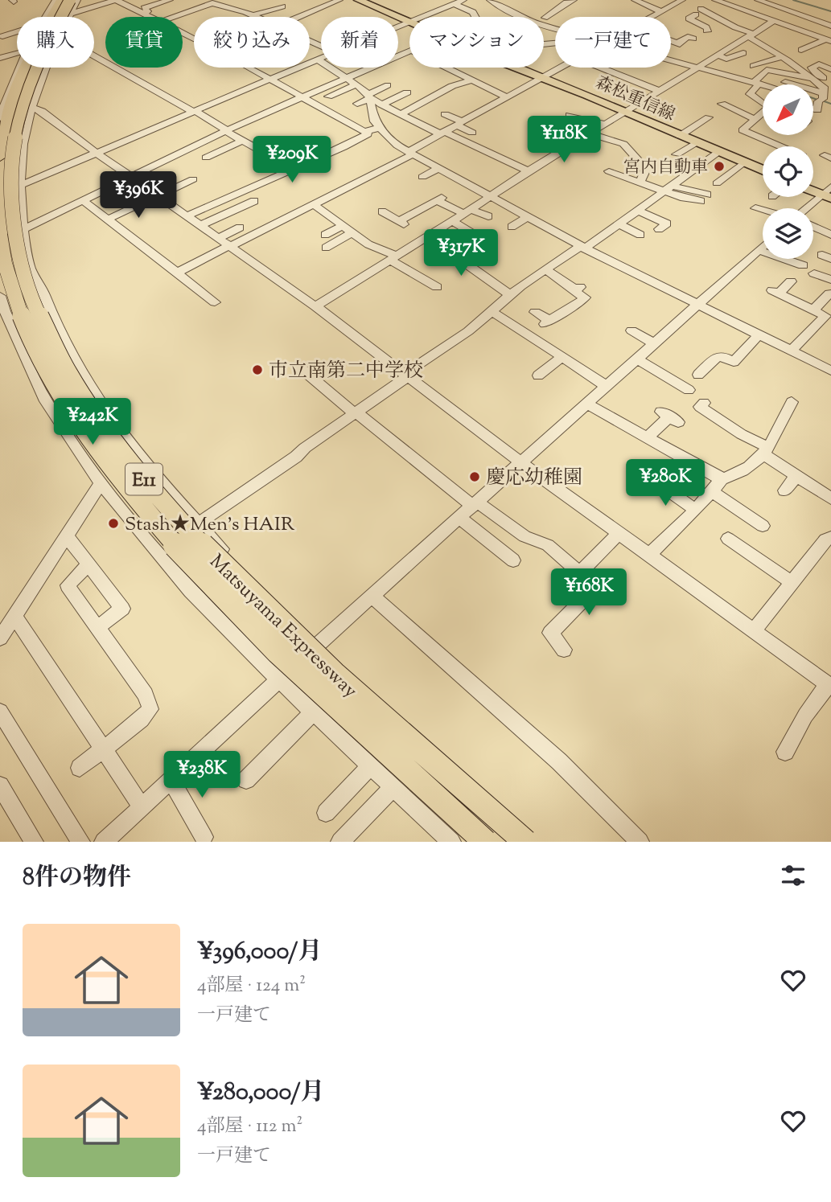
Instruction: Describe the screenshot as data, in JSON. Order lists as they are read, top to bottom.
{
  "streets": {
    "highway": ["E11", "Matsuyama Expressway"],
    "main road": ["森松重信線"]
  },
  "places": [
    "宮内自動車",
    "市立南第二中学校",
    "慶応幼稚園",
    "Stash★Men's HAIR"
  ],
  "north": "bottom left",
  "page": {
    "chip": [
      "購入",
      "賃貸",
      "絞り込み",
      "新着",
      "マンション",
      "一戸建て"
    ],
    "price": [
      "¥118K",
      "¥209K",
      "¥396K",
      "¥317K",
      "¥242K",
      "¥280K",
      "¥168K",
      "¥238K"
    ],
    "heading": "8件の物件",
    "list": [
      {
        "name": "¥396,000/月",
        "note": "4部屋 · 124 m² · 一戸建て"
      },
      {
        "name": "¥280,000/月",
        "note": "4部屋 · 112 m² · 一戸建て"
      }
    ]
  }
}
